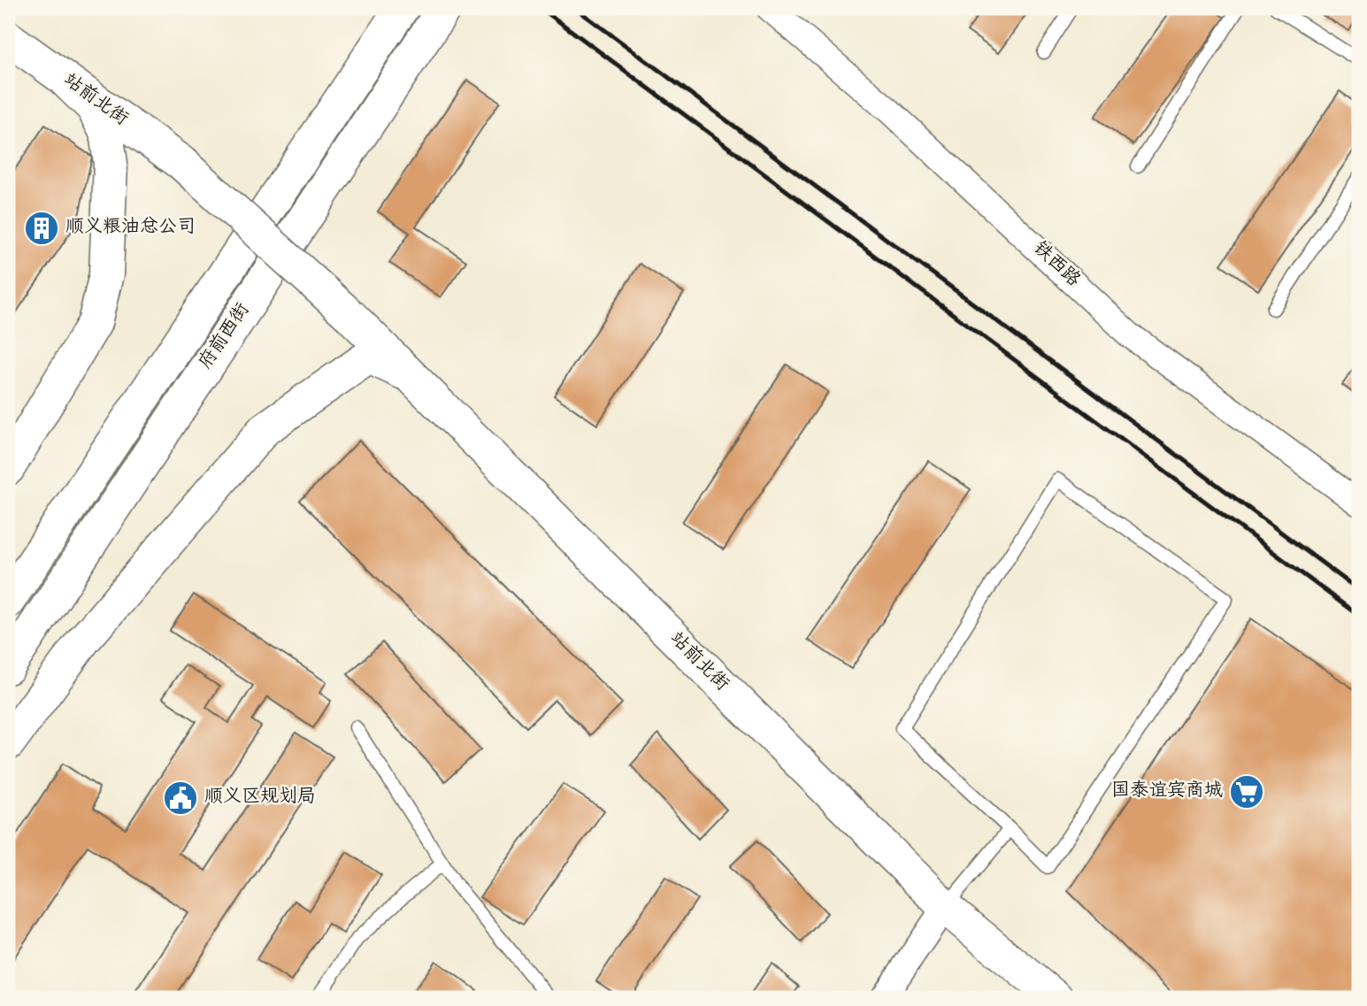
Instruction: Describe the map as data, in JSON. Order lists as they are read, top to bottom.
{
  "streets": {
    "main road": ["站前北街", "府前西街"],
    "street": ["铁西路"]
  },
  "places": {
    "building": ["顺义粮油总公司"],
    "supermarket": ["国泰谊宾商城"],
    "public building": ["顺义区规划局"]
  }
}
